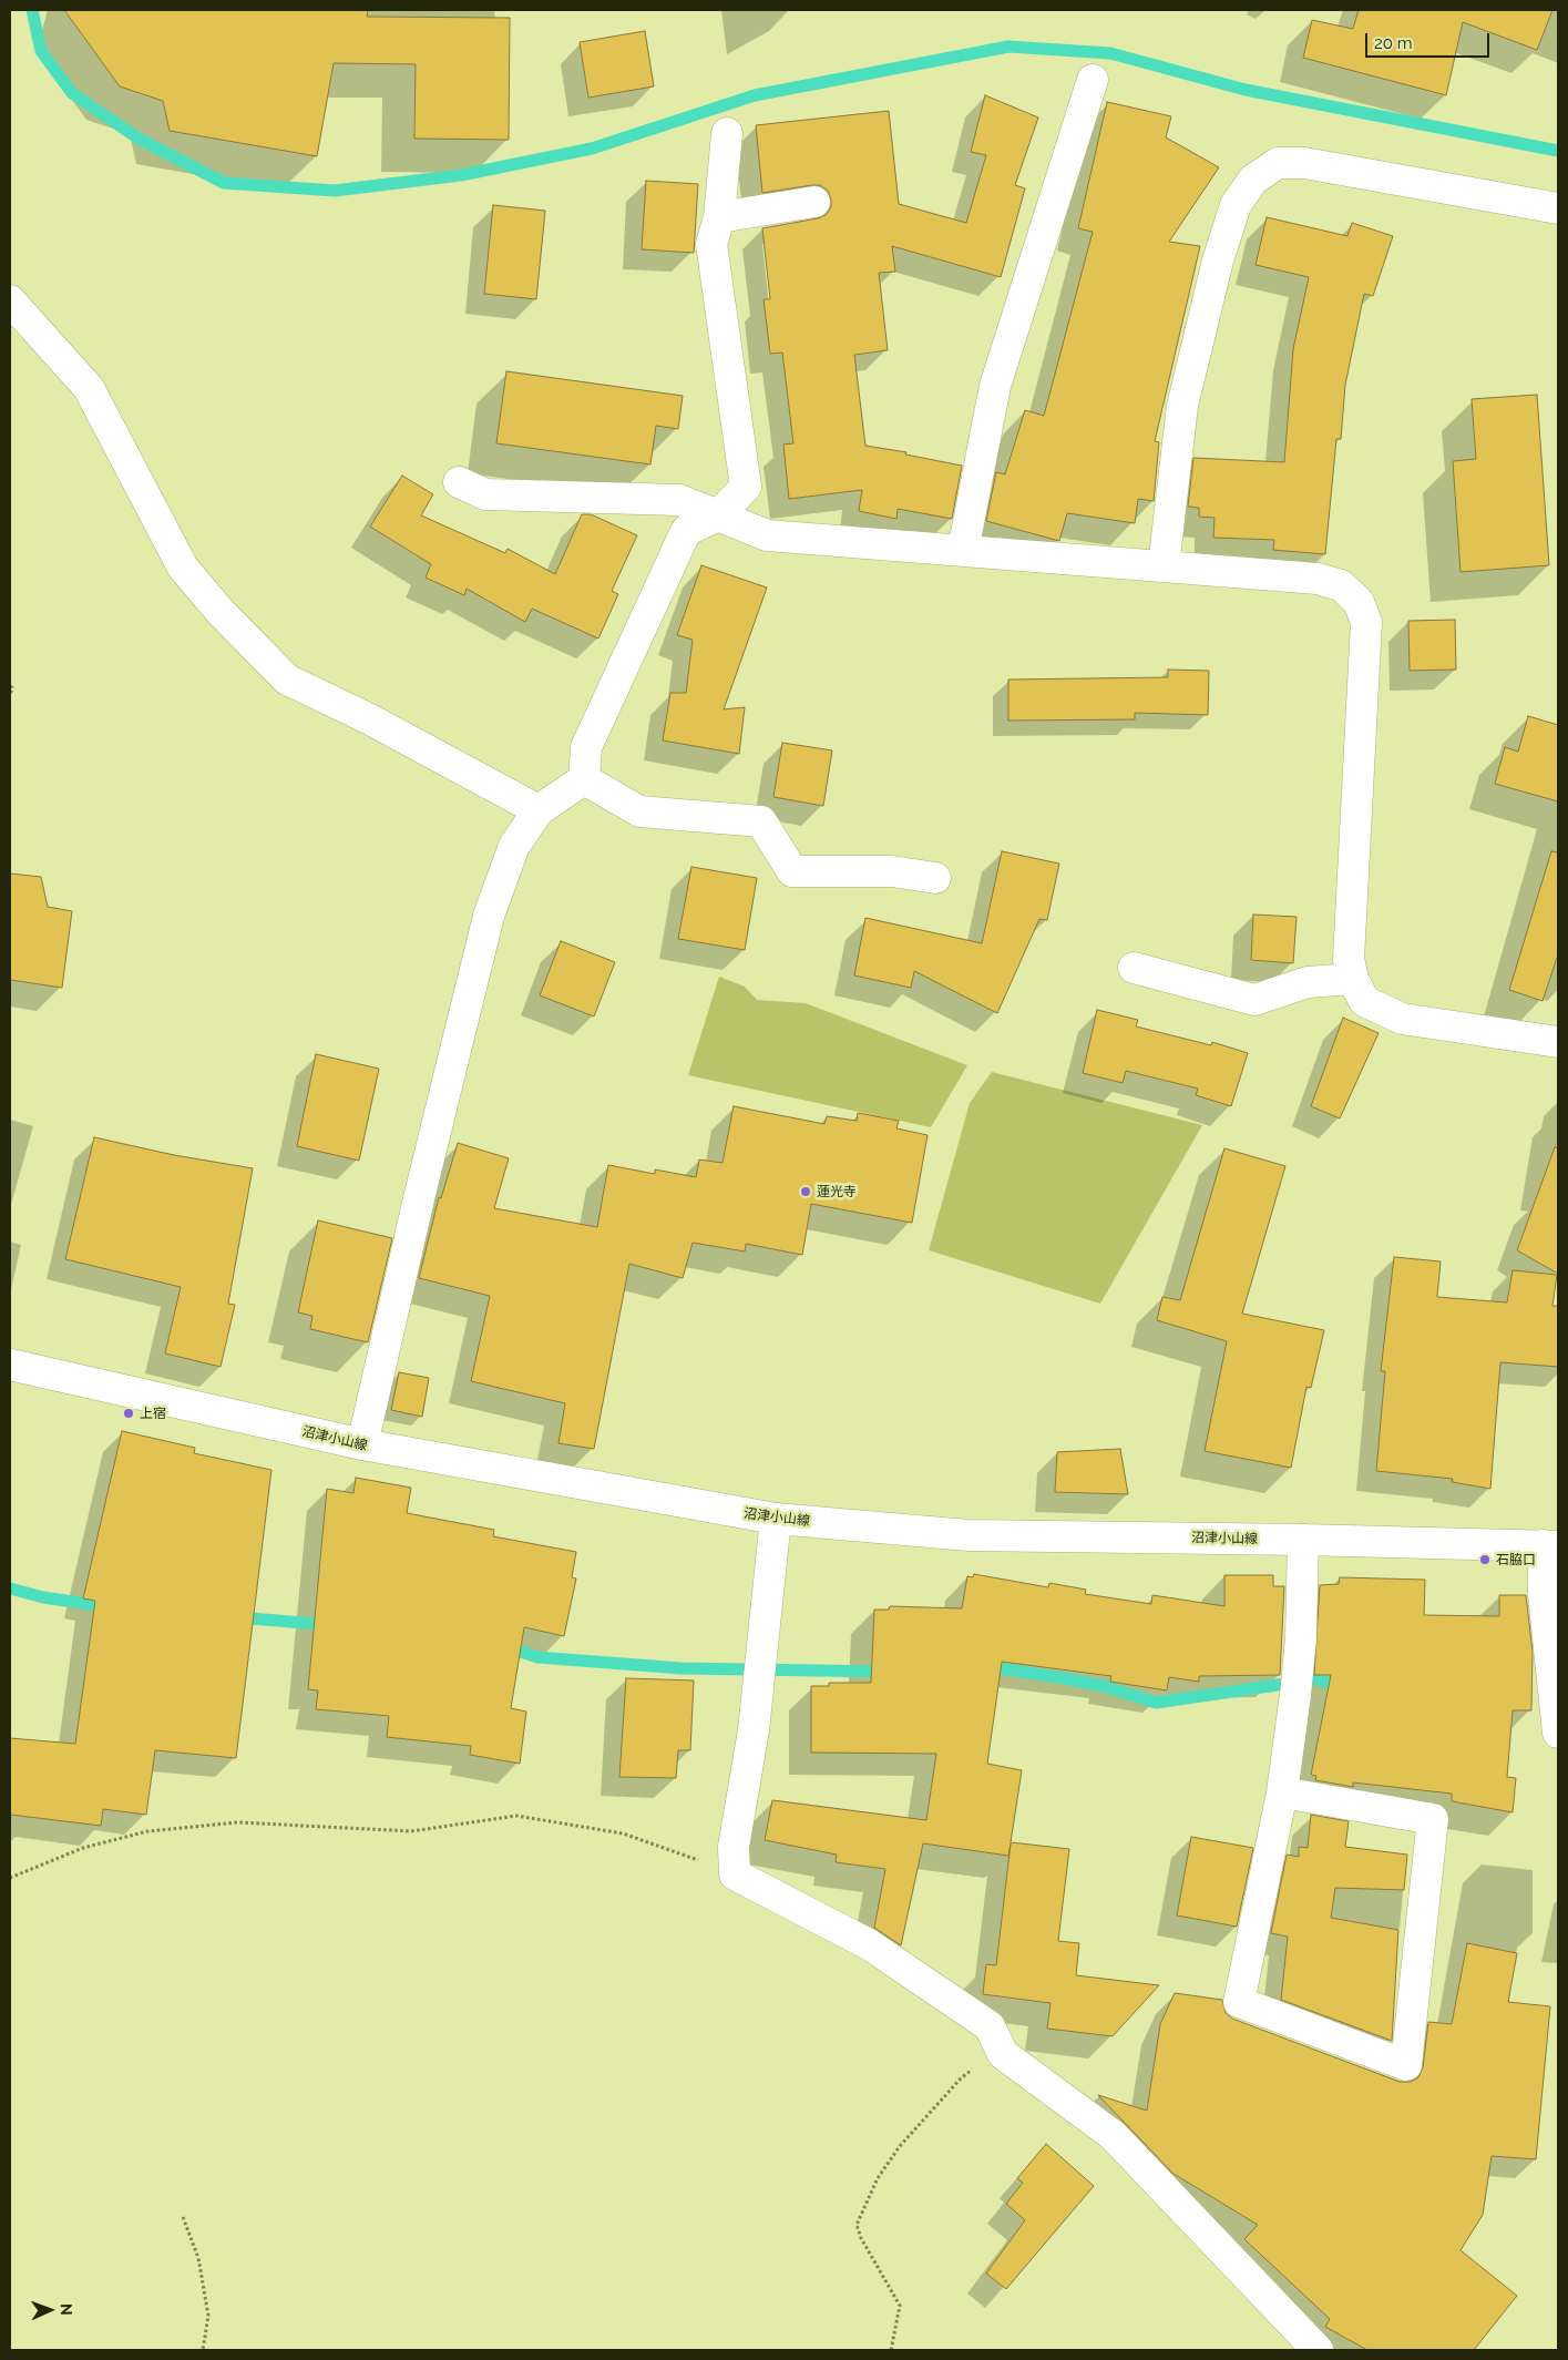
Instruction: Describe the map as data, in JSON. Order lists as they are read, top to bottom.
{
  "streets": {
    "street": ["沼津小山線"]
  },
  "places": ["蓮光寺", "上宿", "石脇口"],
  "scale_bar": "20 m",
  "north": "right"
}
